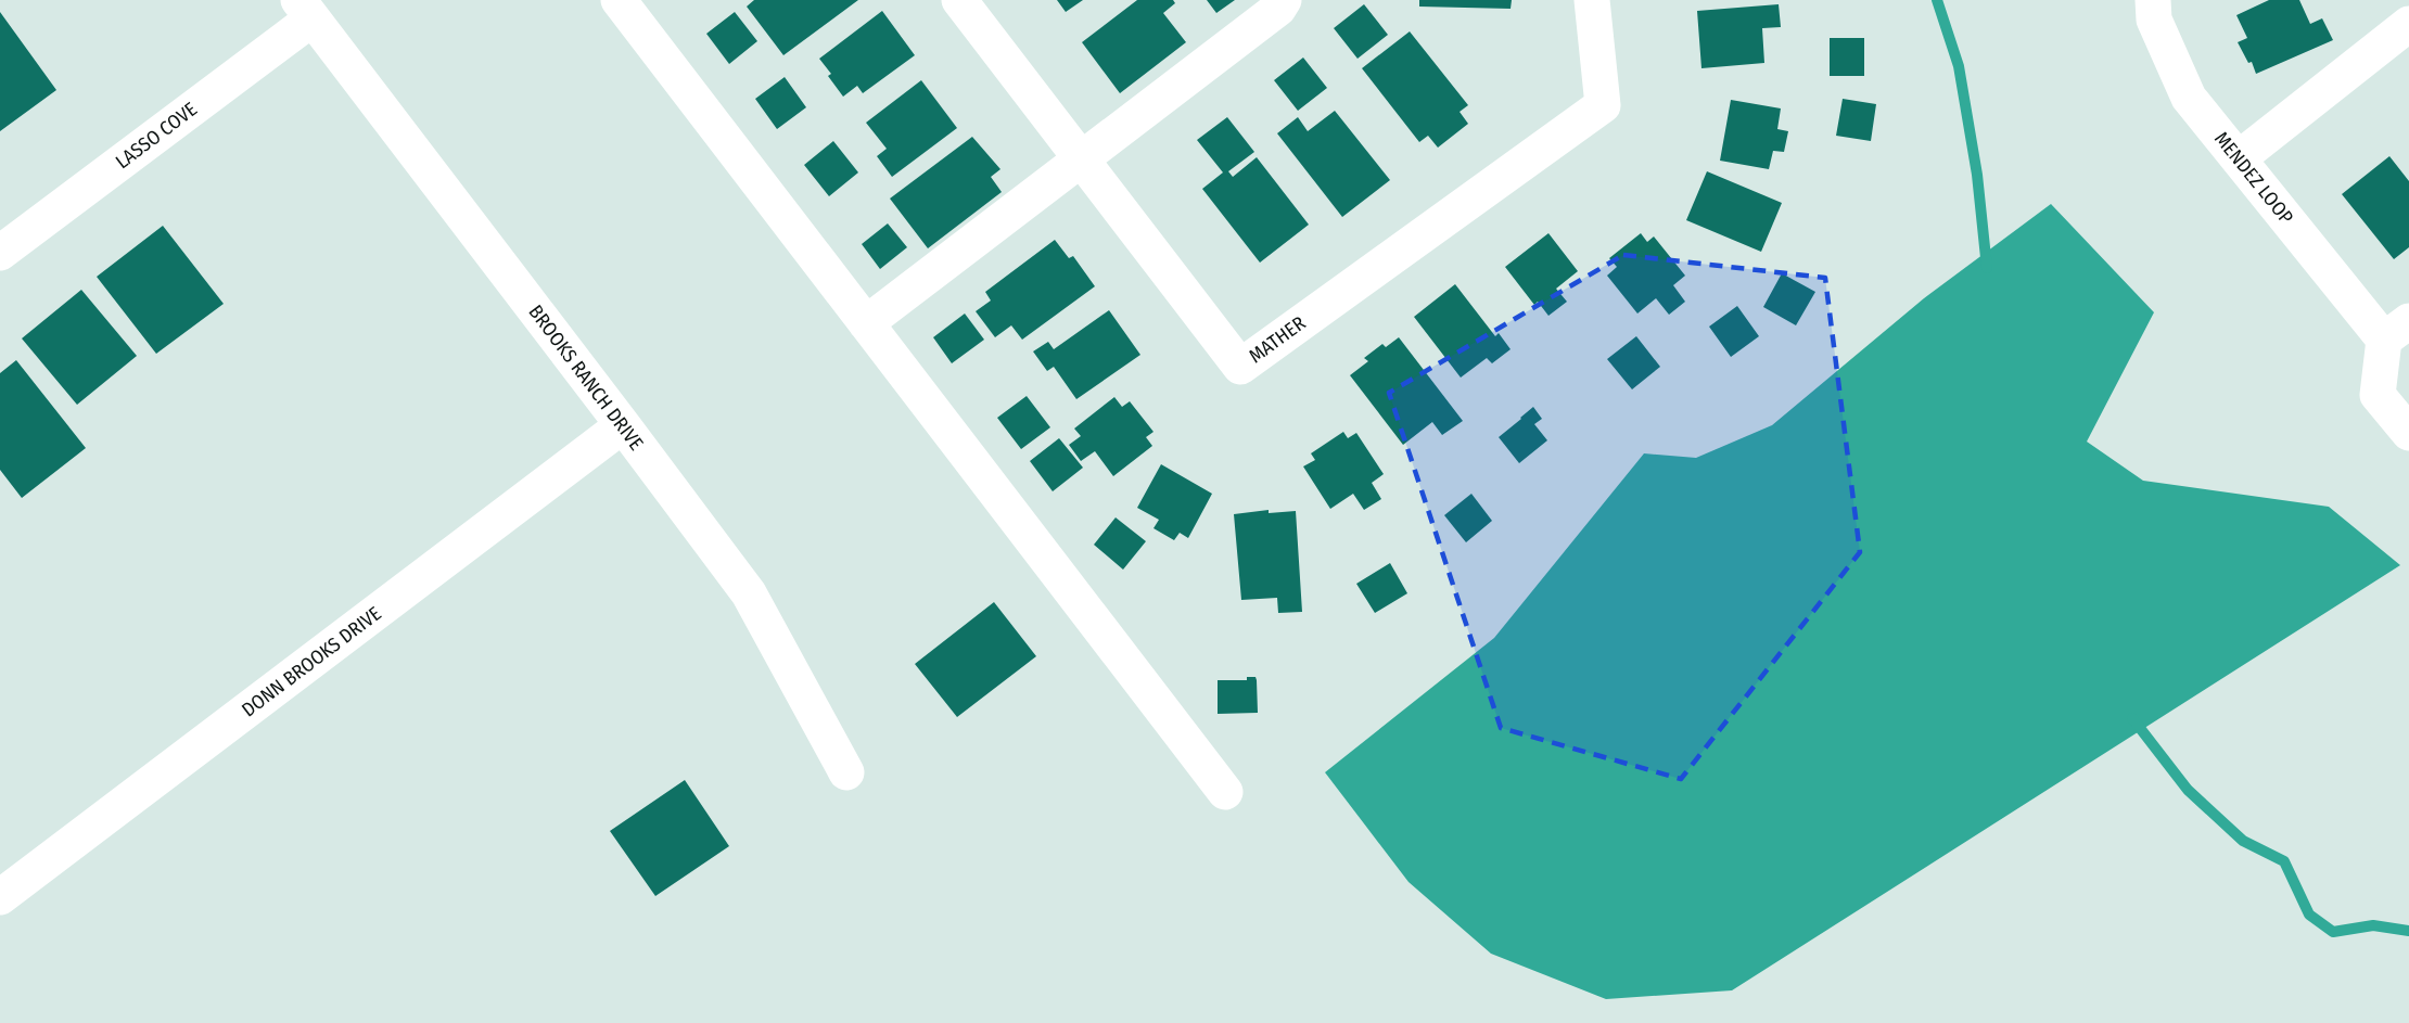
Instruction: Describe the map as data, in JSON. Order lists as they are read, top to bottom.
{
  "streets": {
    "street": [
      "LASSO COVE",
      "MENDEZ LOOP",
      "MATHER",
      "BROOKS RANCH DRIVE",
      "DONN BROOKS DRIVE"
    ]
  },
  "crossings": [
    ["LASSO COVE", "BROOKS RANCH DRIVE"],
    ["BROOKS RANCH DRIVE", "DONN BROOKS DRIVE"]
  ]
}
